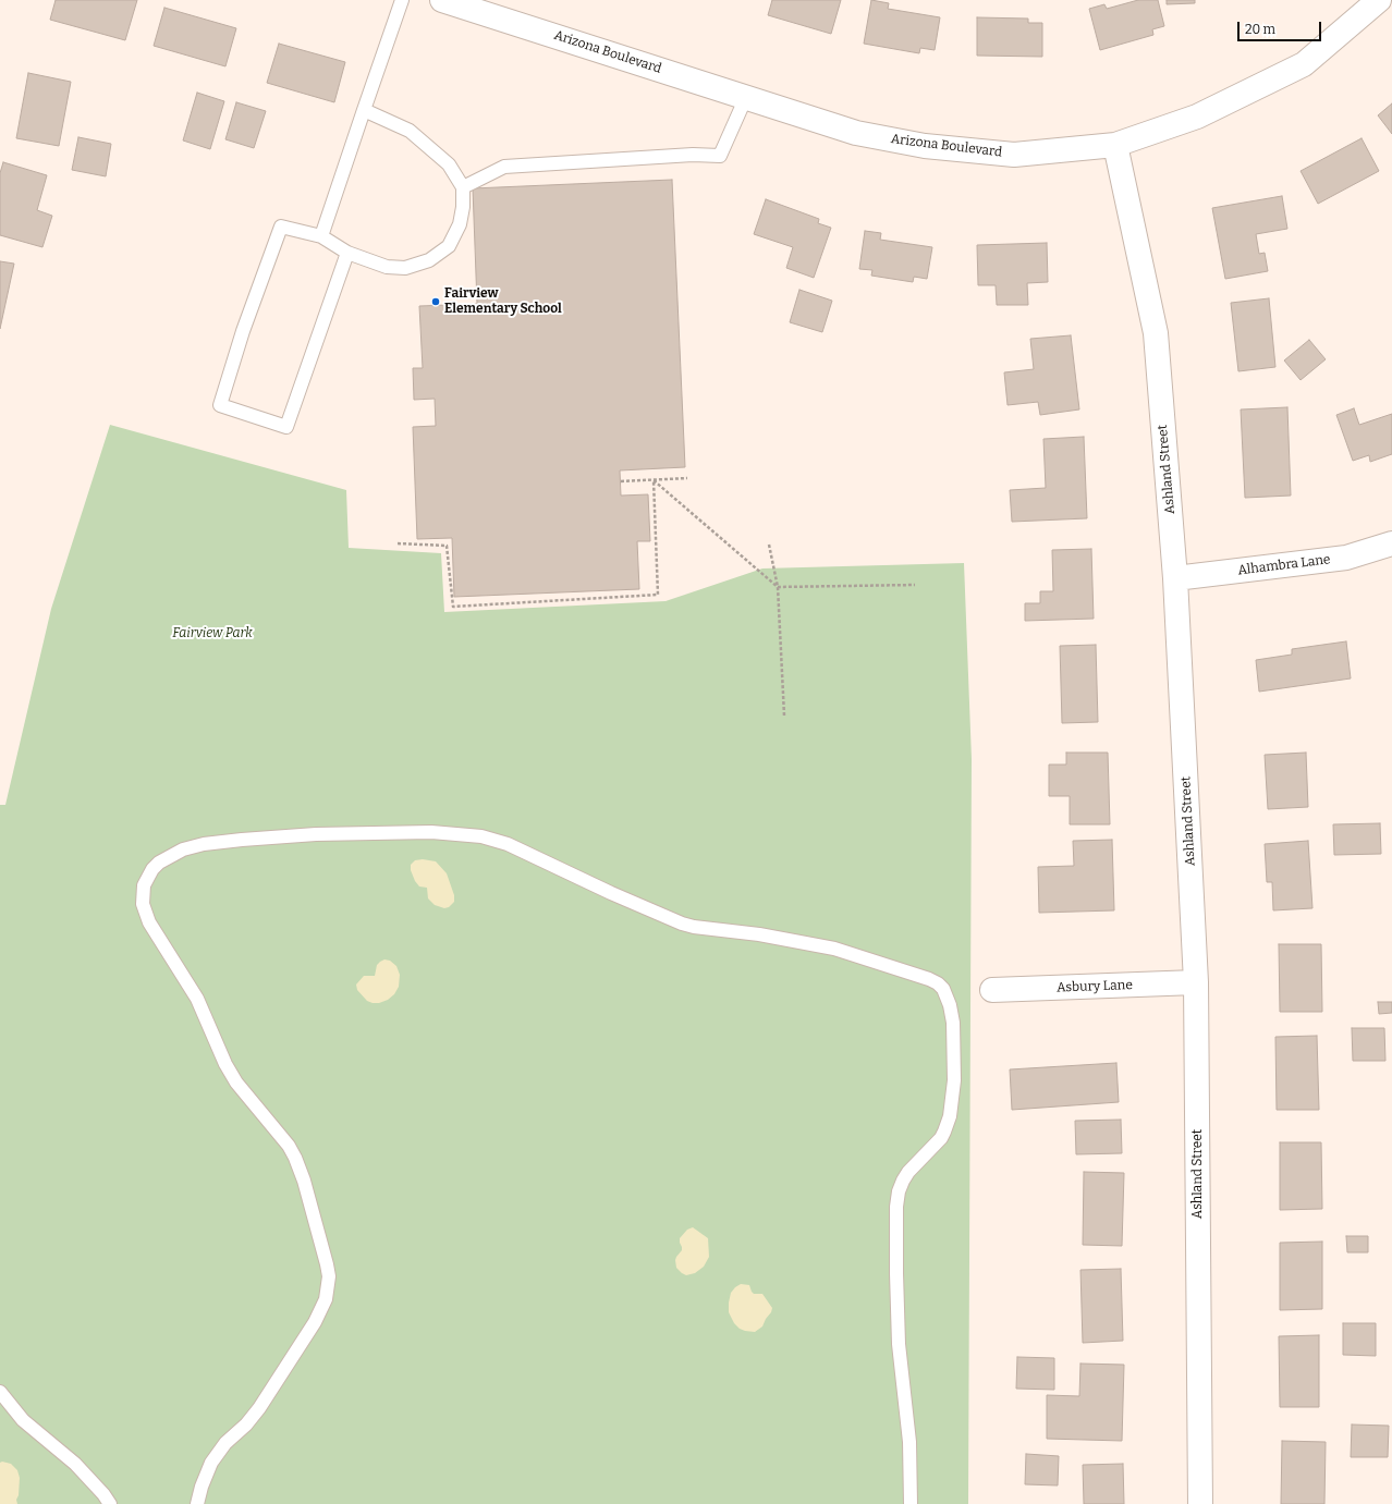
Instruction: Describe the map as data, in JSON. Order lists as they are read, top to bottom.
{
  "streets": {
    "street": [
      "Arizona Boulevard",
      "Ashland Street",
      "Alhambra Lane",
      "Asbury Lane"
    ]
  },
  "crossings": [
    ["Arizona Boulevard", "Ashland Street"],
    ["Ashland Street", "Alhambra Lane"],
    ["Ashland Street", "Asbury Lane"]
  ],
  "parks": ["Fairview Park"],
  "places": ["Fairview Elementary School"],
  "scale_bar": "20 m"
}
